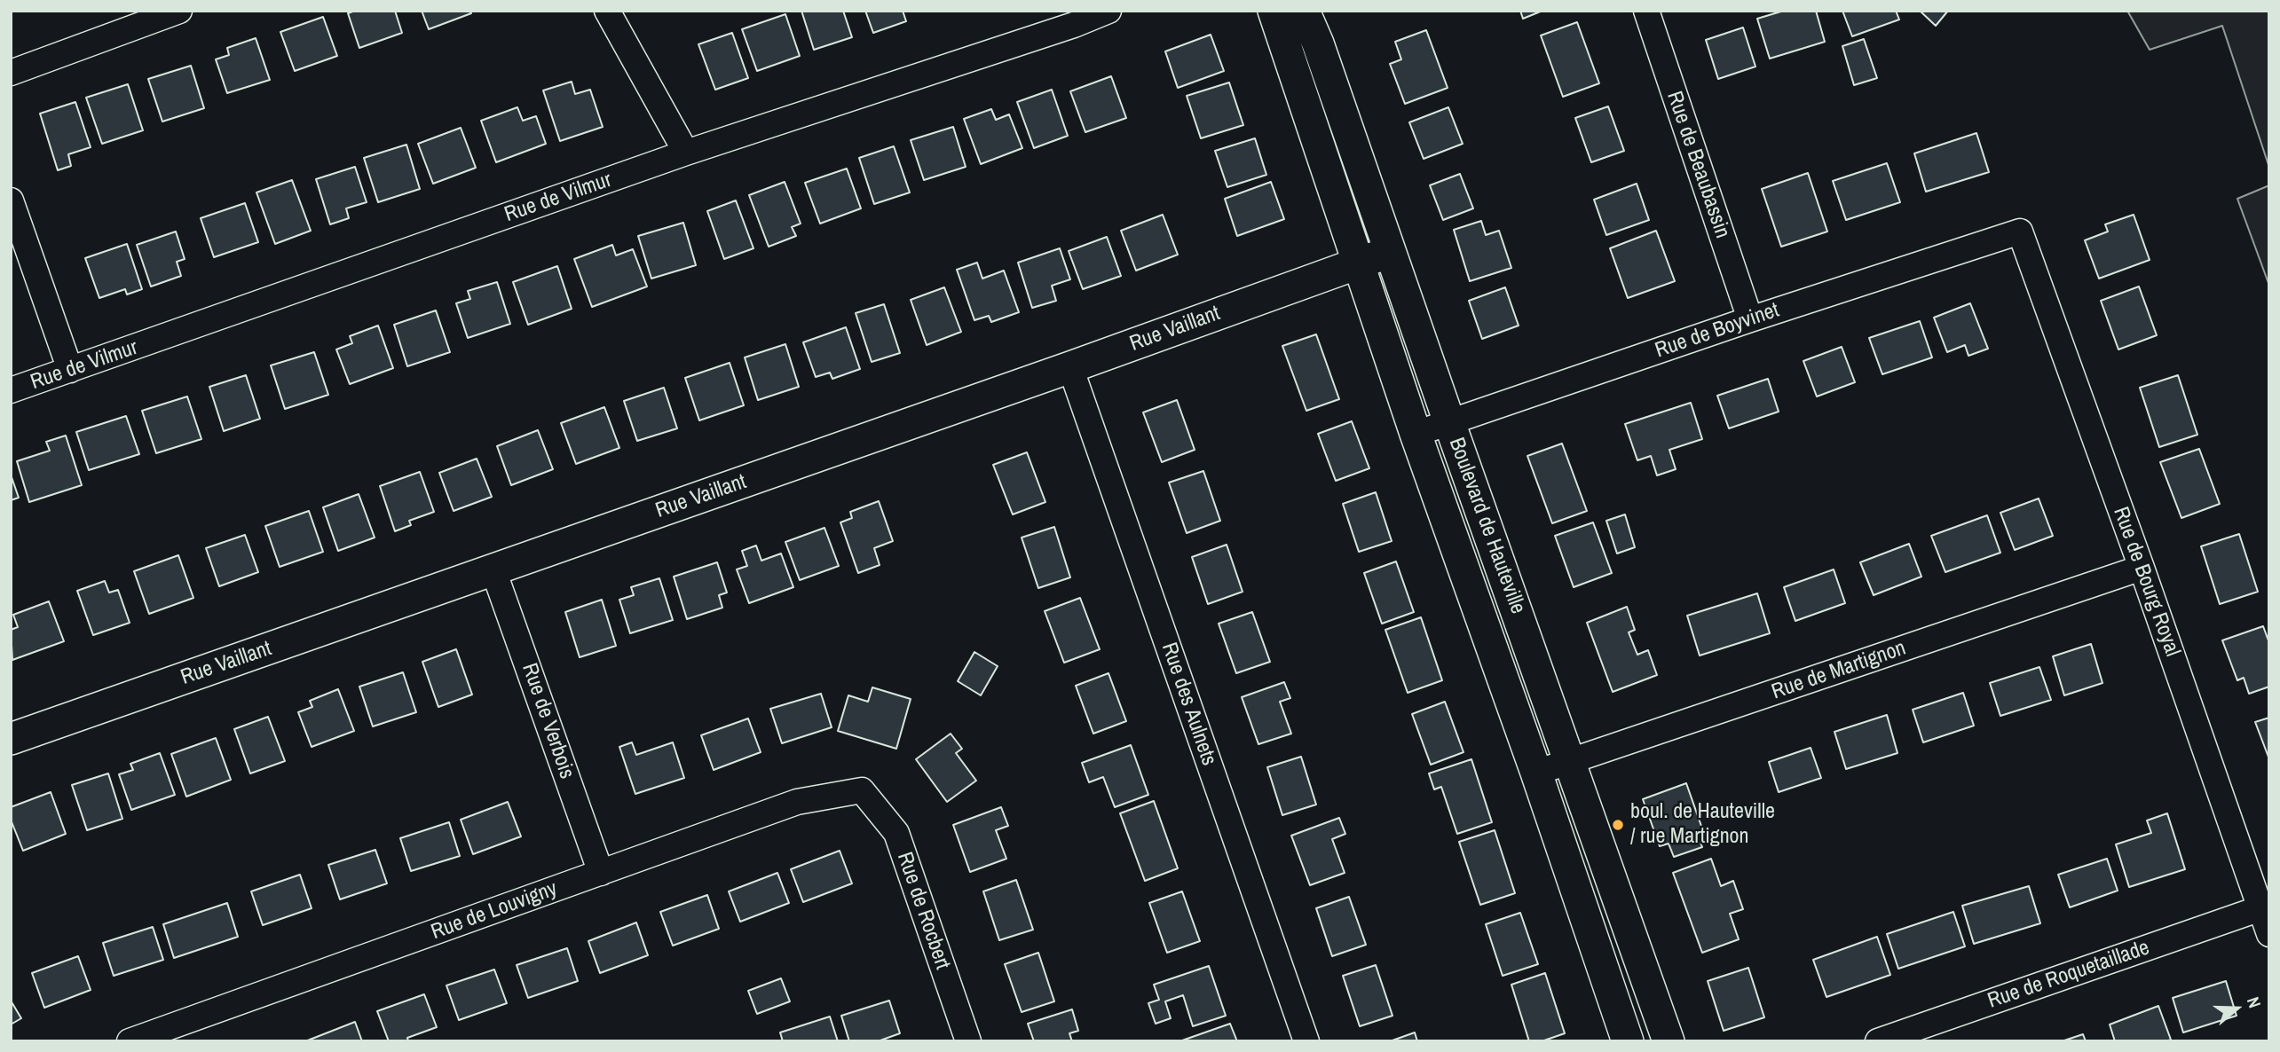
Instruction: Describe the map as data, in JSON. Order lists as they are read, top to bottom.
{
  "streets": {
    "street": [
      "Rue de Beaubassin",
      "Rue de Vilmur",
      "Rue Vaillant",
      "Rue de Boyvinet",
      "Boulevard de Hauteville",
      "Rue de Bourg Royal",
      "Rue de Martignon",
      "Rue des Aulnets",
      "Rue de Verbois",
      "Rue de Louvigny",
      "Rue de Rocbert",
      "Rue de Roquetaillade"
    ]
  },
  "crossings": [
    ["Rue de Beaubassin", "Rue de Boyvinet"],
    ["Rue Vaillant", "Boulevard de Hauteville"],
    ["Rue Vaillant", "Rue des Aulnets"],
    ["Rue Vaillant", "Rue de Verbois"],
    ["Rue de Boyvinet", "Boulevard de Hauteville"],
    ["Rue de Boyvinet", "Rue de Bourg Royal"],
    ["Boulevard de Hauteville", "Rue de Martignon"],
    ["Rue de Bourg Royal", "Rue de Martignon"],
    ["Rue de Bourg Royal", "Rue de Roquetaillade"],
    ["Rue de Verbois", "Rue de Louvigny"],
    ["Rue de Louvigny", "Rue de Rocbert"]
  ],
  "places": ["boul. de Hauteville / rue Martignon"],
  "north": "right"
}
